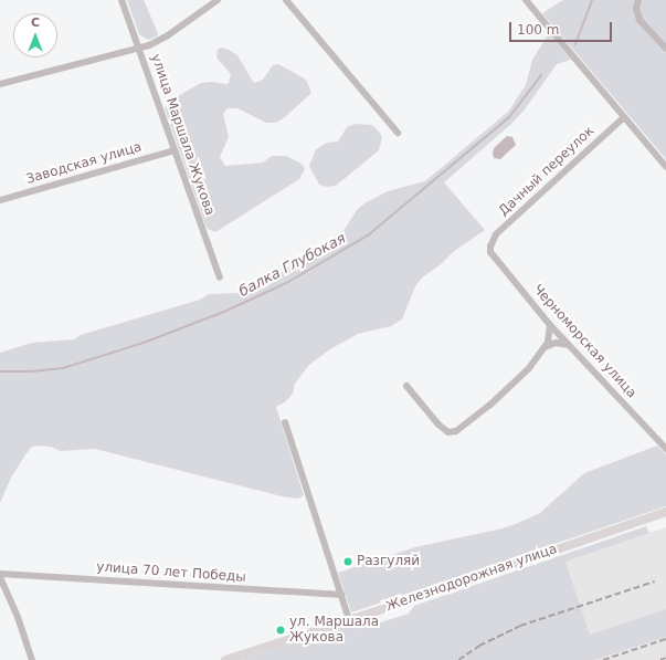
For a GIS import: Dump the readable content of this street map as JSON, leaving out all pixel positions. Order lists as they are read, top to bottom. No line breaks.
{"streets":{"main road":["Железнодорожная улица"],"street":["улица Маршала Жукова","Заводская улица","Дачный переулок","Черноморская улица","улица 70 лет Победы"]},"crossings":[["улица Маршала Жукова","Заводская улица"],["Дачный переулок","Черноморская улица"]],"water":["балка Глубокая"],"places":["Разгуляй","ул. Маршала Жукова"],"scale_bar":"100 m","north":"top"}
